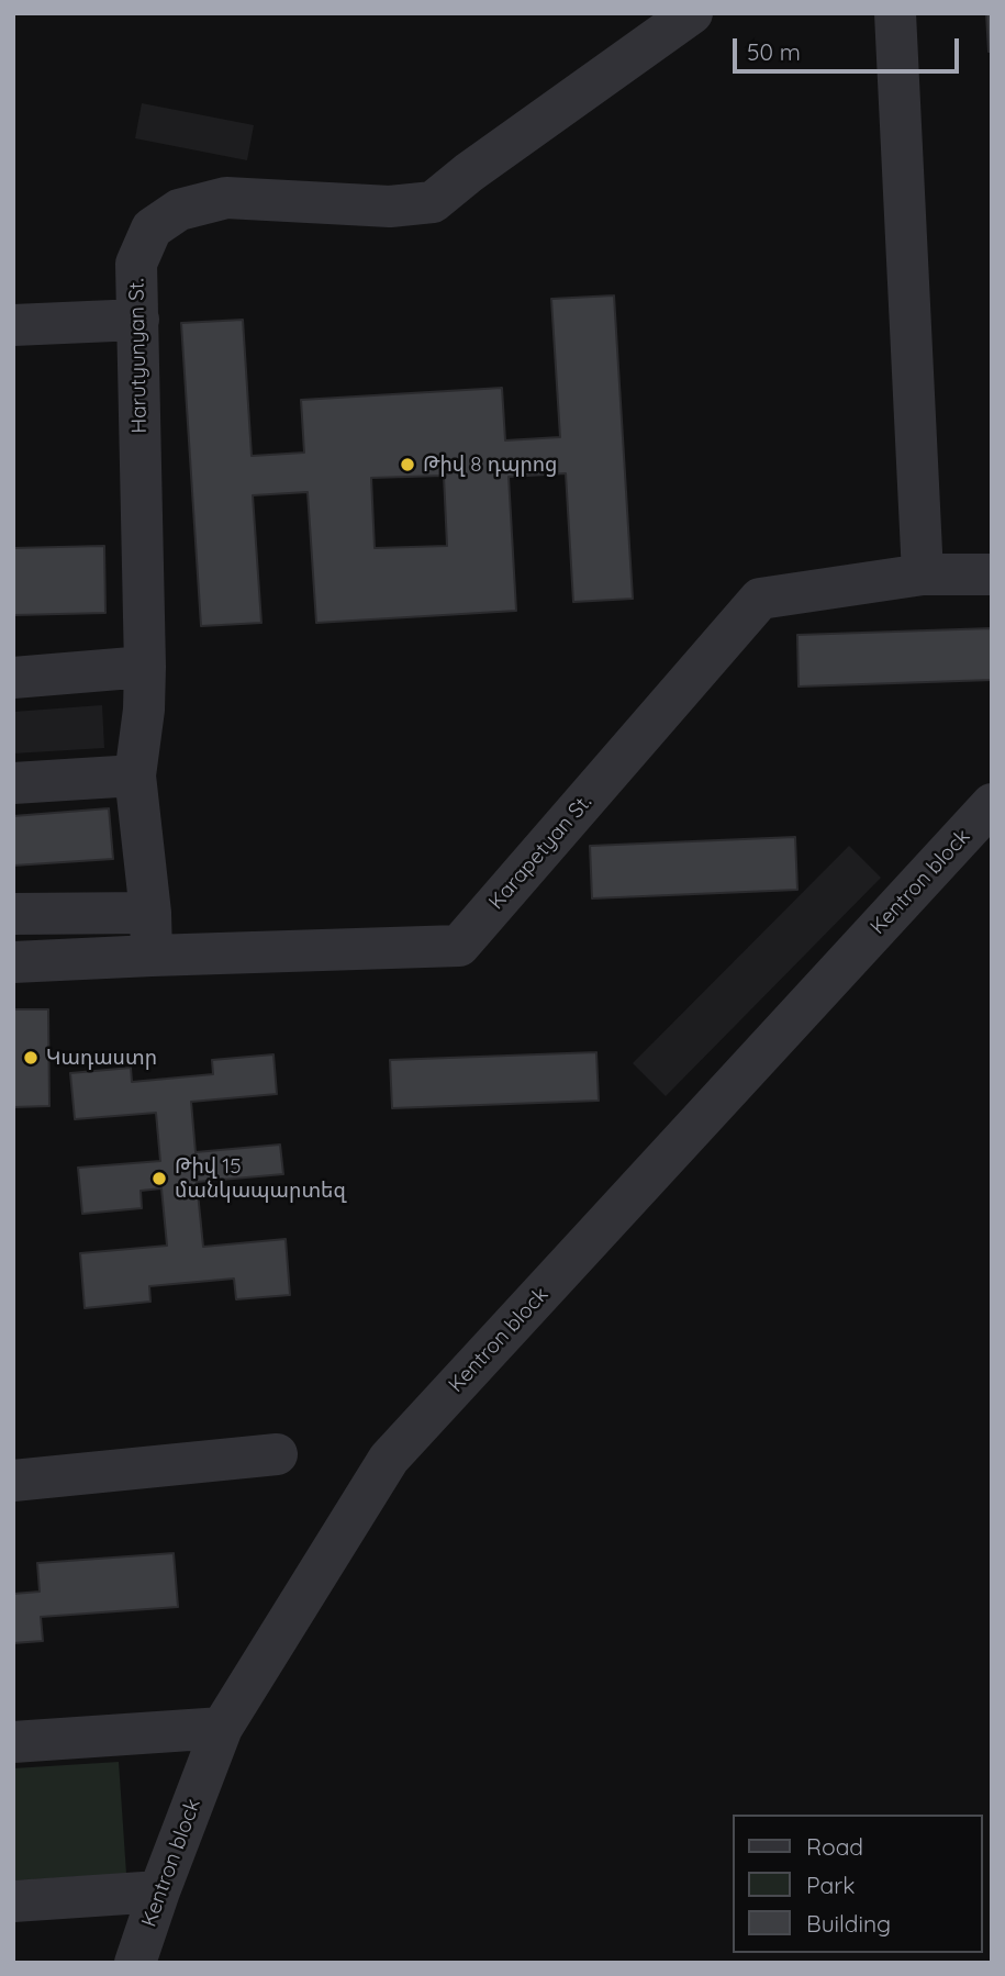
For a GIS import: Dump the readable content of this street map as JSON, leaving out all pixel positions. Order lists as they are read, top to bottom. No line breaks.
{"streets":{"street":["Harutyunyan St.","Karapetyan St.","Kentron block"]},"crossings":[["Harutyunyan St.","Karapetyan St."]],"places":["Թիվ 8 դպրոց","Կադաստր","Թիվ 15 մանկապարտեզ"],"legend":["Road","Park","Building"],"scale_bar":"50 m"}
